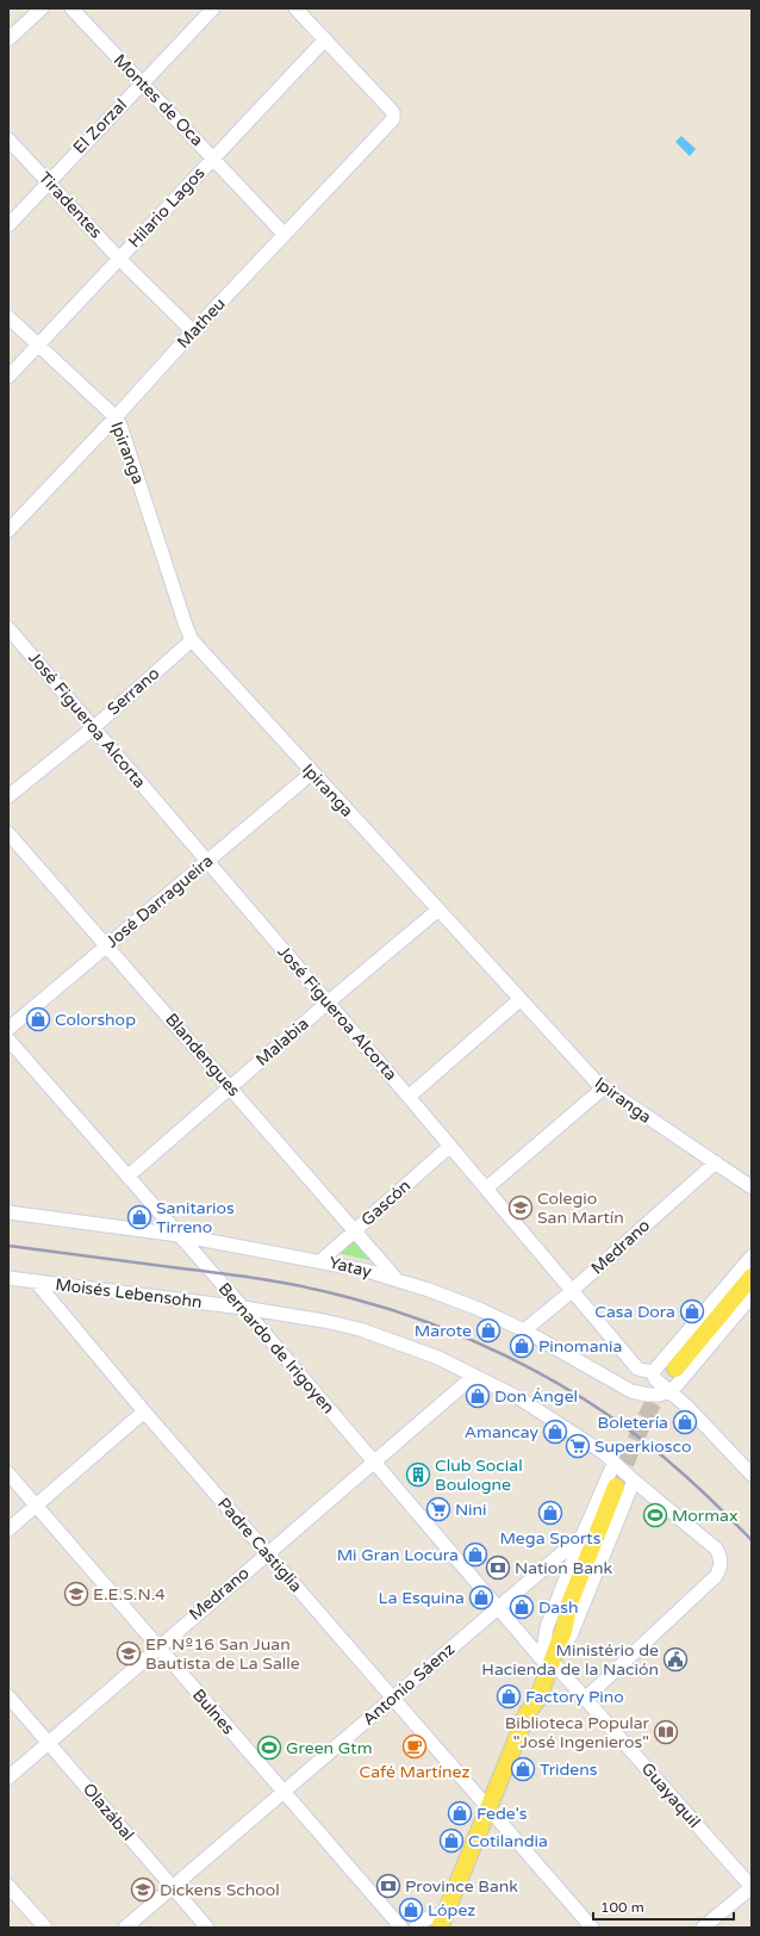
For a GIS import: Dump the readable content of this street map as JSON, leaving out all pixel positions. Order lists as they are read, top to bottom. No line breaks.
{"streets":{"street":["Montes de Oca","El Zorzal","Tiradentes","Hilario Lagos","Matheu","Ipiranga","Serrano","José Figueroa Alcorta","José Darragueira","Malabia","Blandengues","Gascón","Medrano","Yatay","Moisés Lebensohn","Bernardo de Irigoyen","Padre Castiglia","Antonio Sáenz","Bulnes","Guayaquil","Olazábal"]},"crossings":[["Montes de Oca","El Zorzal"],["Montes de Oca","Hilario Lagos"],["Montes de Oca","Matheu"],["El Zorzal","Tiradentes"],["Tiradentes","Hilario Lagos"],["Tiradentes","Matheu"],["Hilario Lagos","Matheu"],["Hilario Lagos","Ipiranga"],["Matheu","Ipiranga"],["Ipiranga","Serrano"],["Ipiranga","José Darragueira"],["Ipiranga","Malabia"],["Ipiranga","Medrano"],["Serrano","José Figueroa Alcorta"],["José Figueroa Alcorta","José Darragueira"],["José Figueroa Alcorta","Malabia"],["José Figueroa Alcorta","Gascón"],["José Figueroa Alcorta","Medrano"],["José Figueroa Alcorta","Yatay"],["José Darragueira","Blandengues"],["Malabia","Blandengues"],["Malabia","Bernardo de Irigoyen"],["Blandengues","Gascón"],["Blandengues","Yatay"],["Gascón","Yatay"],["Medrano","Yatay"],["Medrano","Moisés Lebensohn"],["Medrano","Bernardo de Irigoyen"],["Medrano","Padre Castiglia"],["Medrano","Bulnes"],["Medrano","Olazábal"],["Yatay","Bernardo de Irigoyen"],["Moisés Lebensohn","Bernardo de Irigoyen"],["Moisés Lebensohn","Padre Castiglia"],["Moisés Lebensohn","Guayaquil"],["Bernardo de Irigoyen","Antonio Sáenz"],["Bernardo de Irigoyen","Guayaquil"],["Padre Castiglia","Antonio Sáenz"],["Antonio Sáenz","Bulnes"],["Antonio Sáenz","Olazábal"]],"places":{"shop":["Colorshop","Sanitarios Tirreno","Casa Dora","Marote","Pinomania","Don Ángel","Boletería","Amancay","Mega Sports","Mi Gran Locura","La Esquina","Dash","Factory Pino","Tridens","Fede's","Cotilandia","López"],"school or university":["Colegio San Martín","E.E.S.N.4","EP Nº16 San Juan Bautista de La Salle","Dickens School"],"supermarket":["Superkiosco","Nini"],"building":["Club Social Boulogne"],"sports":["Mormax","Green Gtm"],"bank":["Nation Bank","Province Bank"],"public building":["Ministério de Hacienda de la Nación"],"library":["Biblioteca Popular \"José Ingenieros\""],"cafe":["Café Martínez"]},"scale_bar":"100 m"}
